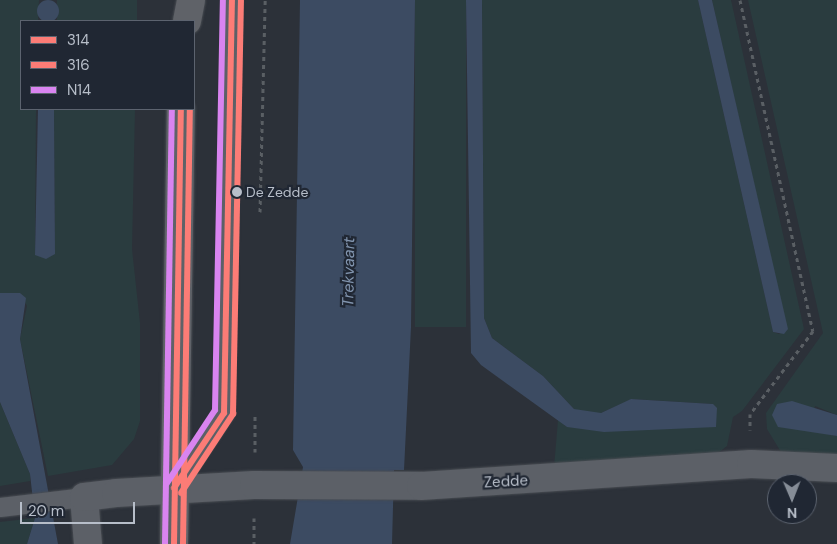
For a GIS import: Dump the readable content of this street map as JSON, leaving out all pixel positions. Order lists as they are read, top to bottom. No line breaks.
{"streets":{"street":["Zedde"]},"water":["Trekvaart"],"places":["De Zedde"],"lines":["transit line 314","transit line 316","transit line N14"],"legend":["314","316","N14"],"scale_bar":"20 m","north":"bottom"}
